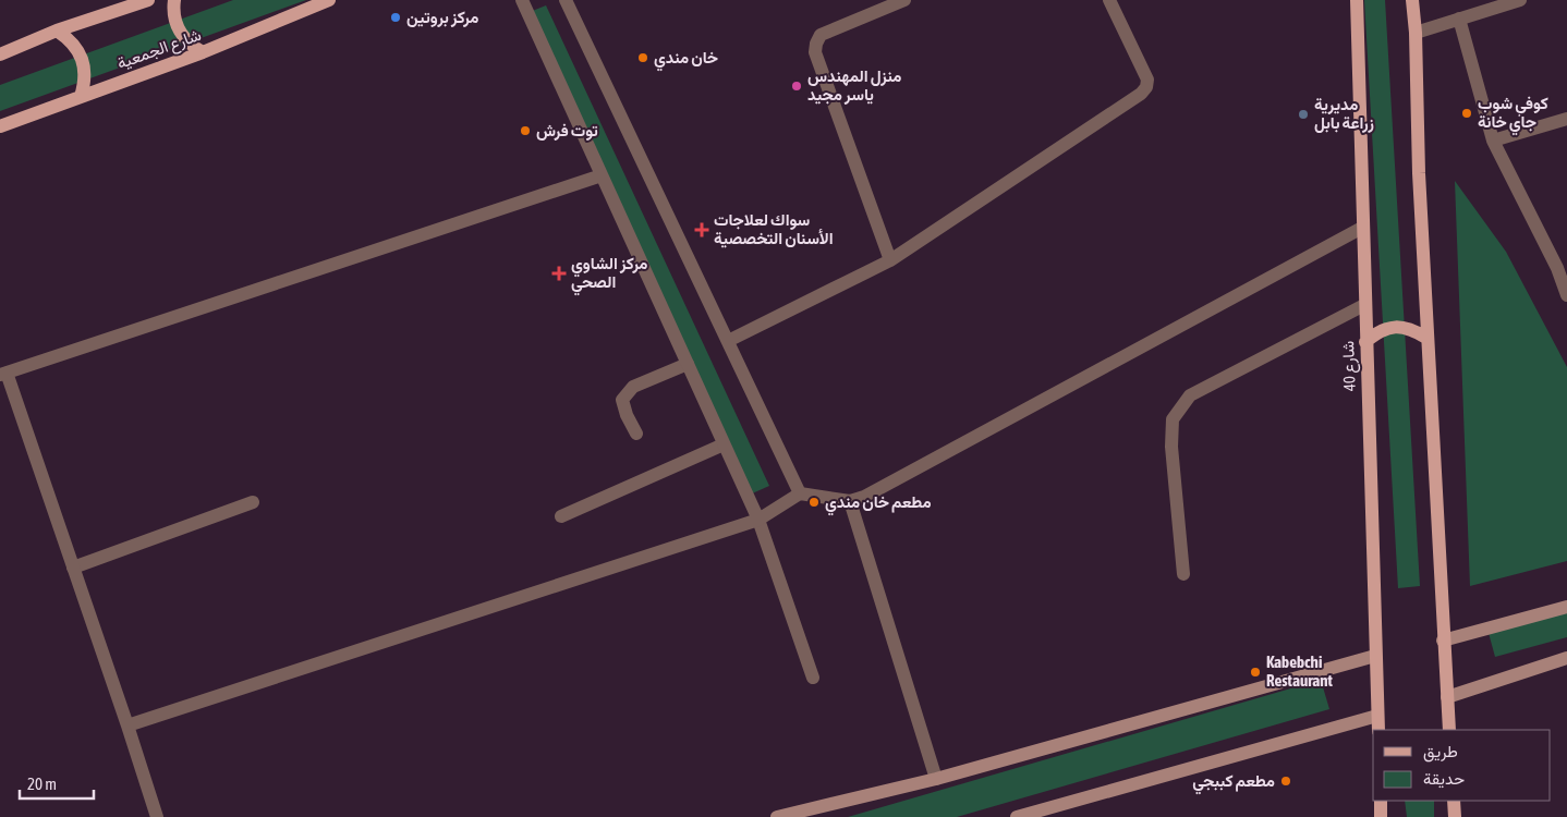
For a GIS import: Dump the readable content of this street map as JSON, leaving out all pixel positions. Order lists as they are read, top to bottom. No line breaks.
{"streets":{"main road":["شارع الجمعية","شارع 40"]},"places":{"other":["مركز بروتين","خان مندي","منزل المهندس ياسر مجيد","كوفي شوب جاي خانة","مديرية زراعة بابل","توت فرش","مطعم خان مندي","Kabebchi Restaurant","مطعم كببجي"],"health":["سواك لعلاجات الأسنان التخصصية","مركز الشاوي الصحي"]},"legend":["طريق","حديقة"],"scale_bar":"20 m"}
